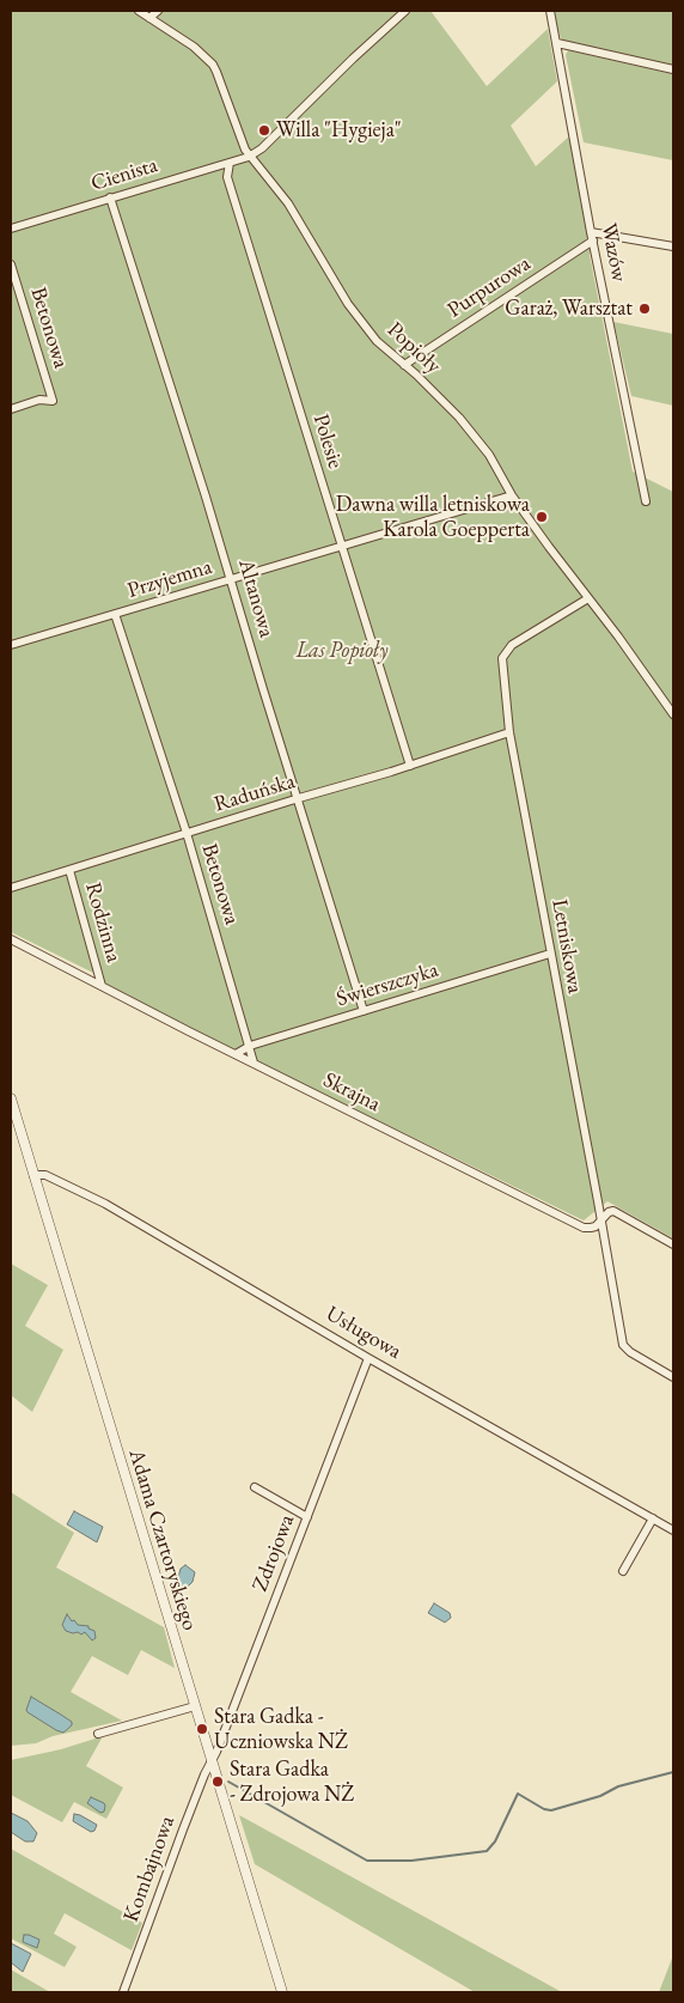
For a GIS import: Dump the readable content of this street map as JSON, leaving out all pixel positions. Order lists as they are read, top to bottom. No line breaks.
{"streets":{"street":["Cienista","Wazów","Purpurowa","Betonowa","Popioły","Polesie","Przyjemna","Altanowa","Raduńska","Rodzinna","Letniskowa","Świerszczyka","Skrajna","Usługowa","Adama Czartoryskiego","Zdrojowa","Kombajnowa"]},"crossings":[["Cienista","Popioły"],["Cienista","Polesie"],["Cienista","Altanowa"],["Wazów","Purpurowa"],["Purpurowa","Popioły"],["Betonowa","Przyjemna"],["Betonowa","Raduńska"],["Betonowa","Świerszczyka"],["Betonowa","Skrajna"],["Popioły","Przyjemna"],["Popioły","Letniskowa"],["Polesie","Przyjemna"],["Polesie","Raduńska"],["Przyjemna","Altanowa"],["Altanowa","Raduńska"],["Altanowa","Świerszczyka"],["Raduńska","Rodzinna"],["Raduńska","Letniskowa"],["Rodzinna","Skrajna"],["Letniskowa","Świerszczyka"],["Letniskowa","Skrajna"],["Świerszczyka","Skrajna"],["Usługowa","Adama Czartoryskiego"],["Usługowa","Zdrojowa"],["Adama Czartoryskiego","Zdrojowa"],["Adama Czartoryskiego","Kombajnowa"],["Zdrojowa","Kombajnowa"]],"parks":["Las Popioły"],"places":["Willa \"Hygieja\"","Garaż, Warsztat","Dawna willa letniskowa Karola Goepperta","Stara Gadka - Uczniowska NŻ","Stara Gadka - Zdrojowa NŻ"]}
